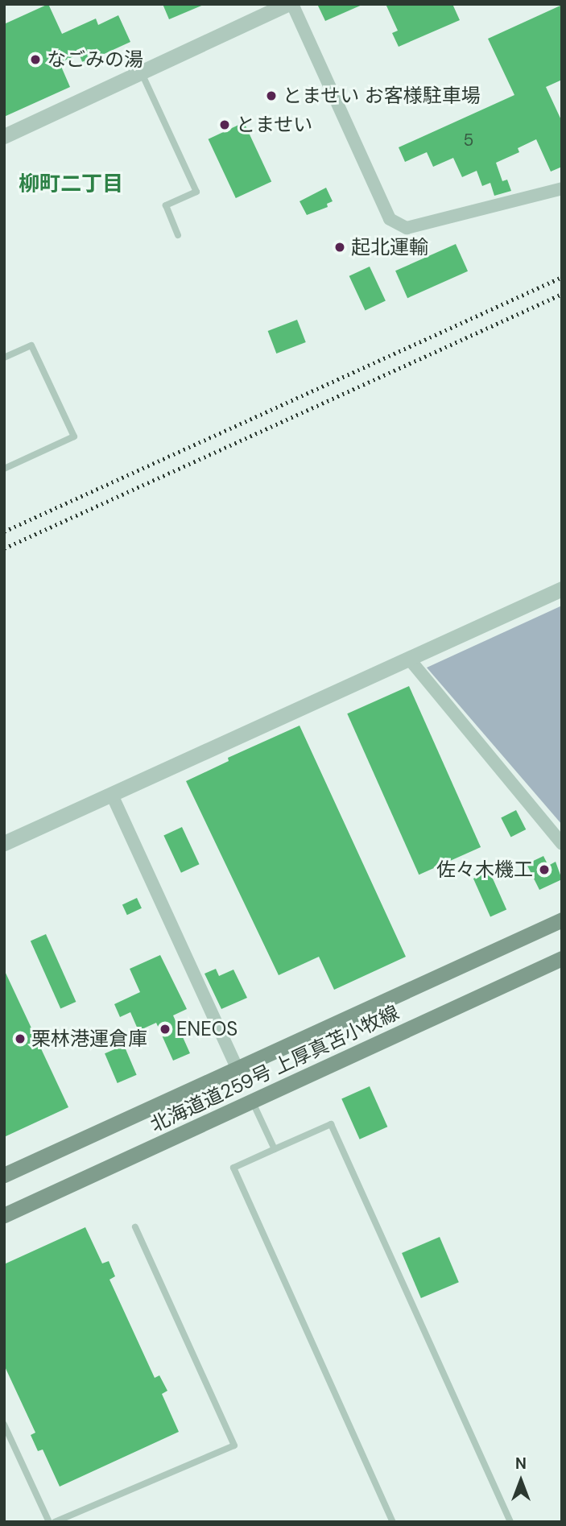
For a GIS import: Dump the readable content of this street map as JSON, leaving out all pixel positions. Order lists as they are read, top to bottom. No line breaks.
{"streets":{"main road":["北海道道259号 上厚真苫小牧線"]},"districts":["柳町二丁目"],"places":["なごみの湯","とませい お客様駐車場","とませい","起北運輸","佐々木機工","ENEOS","栗林港運倉庫"],"house_numbers":["5"],"north":"top"}
